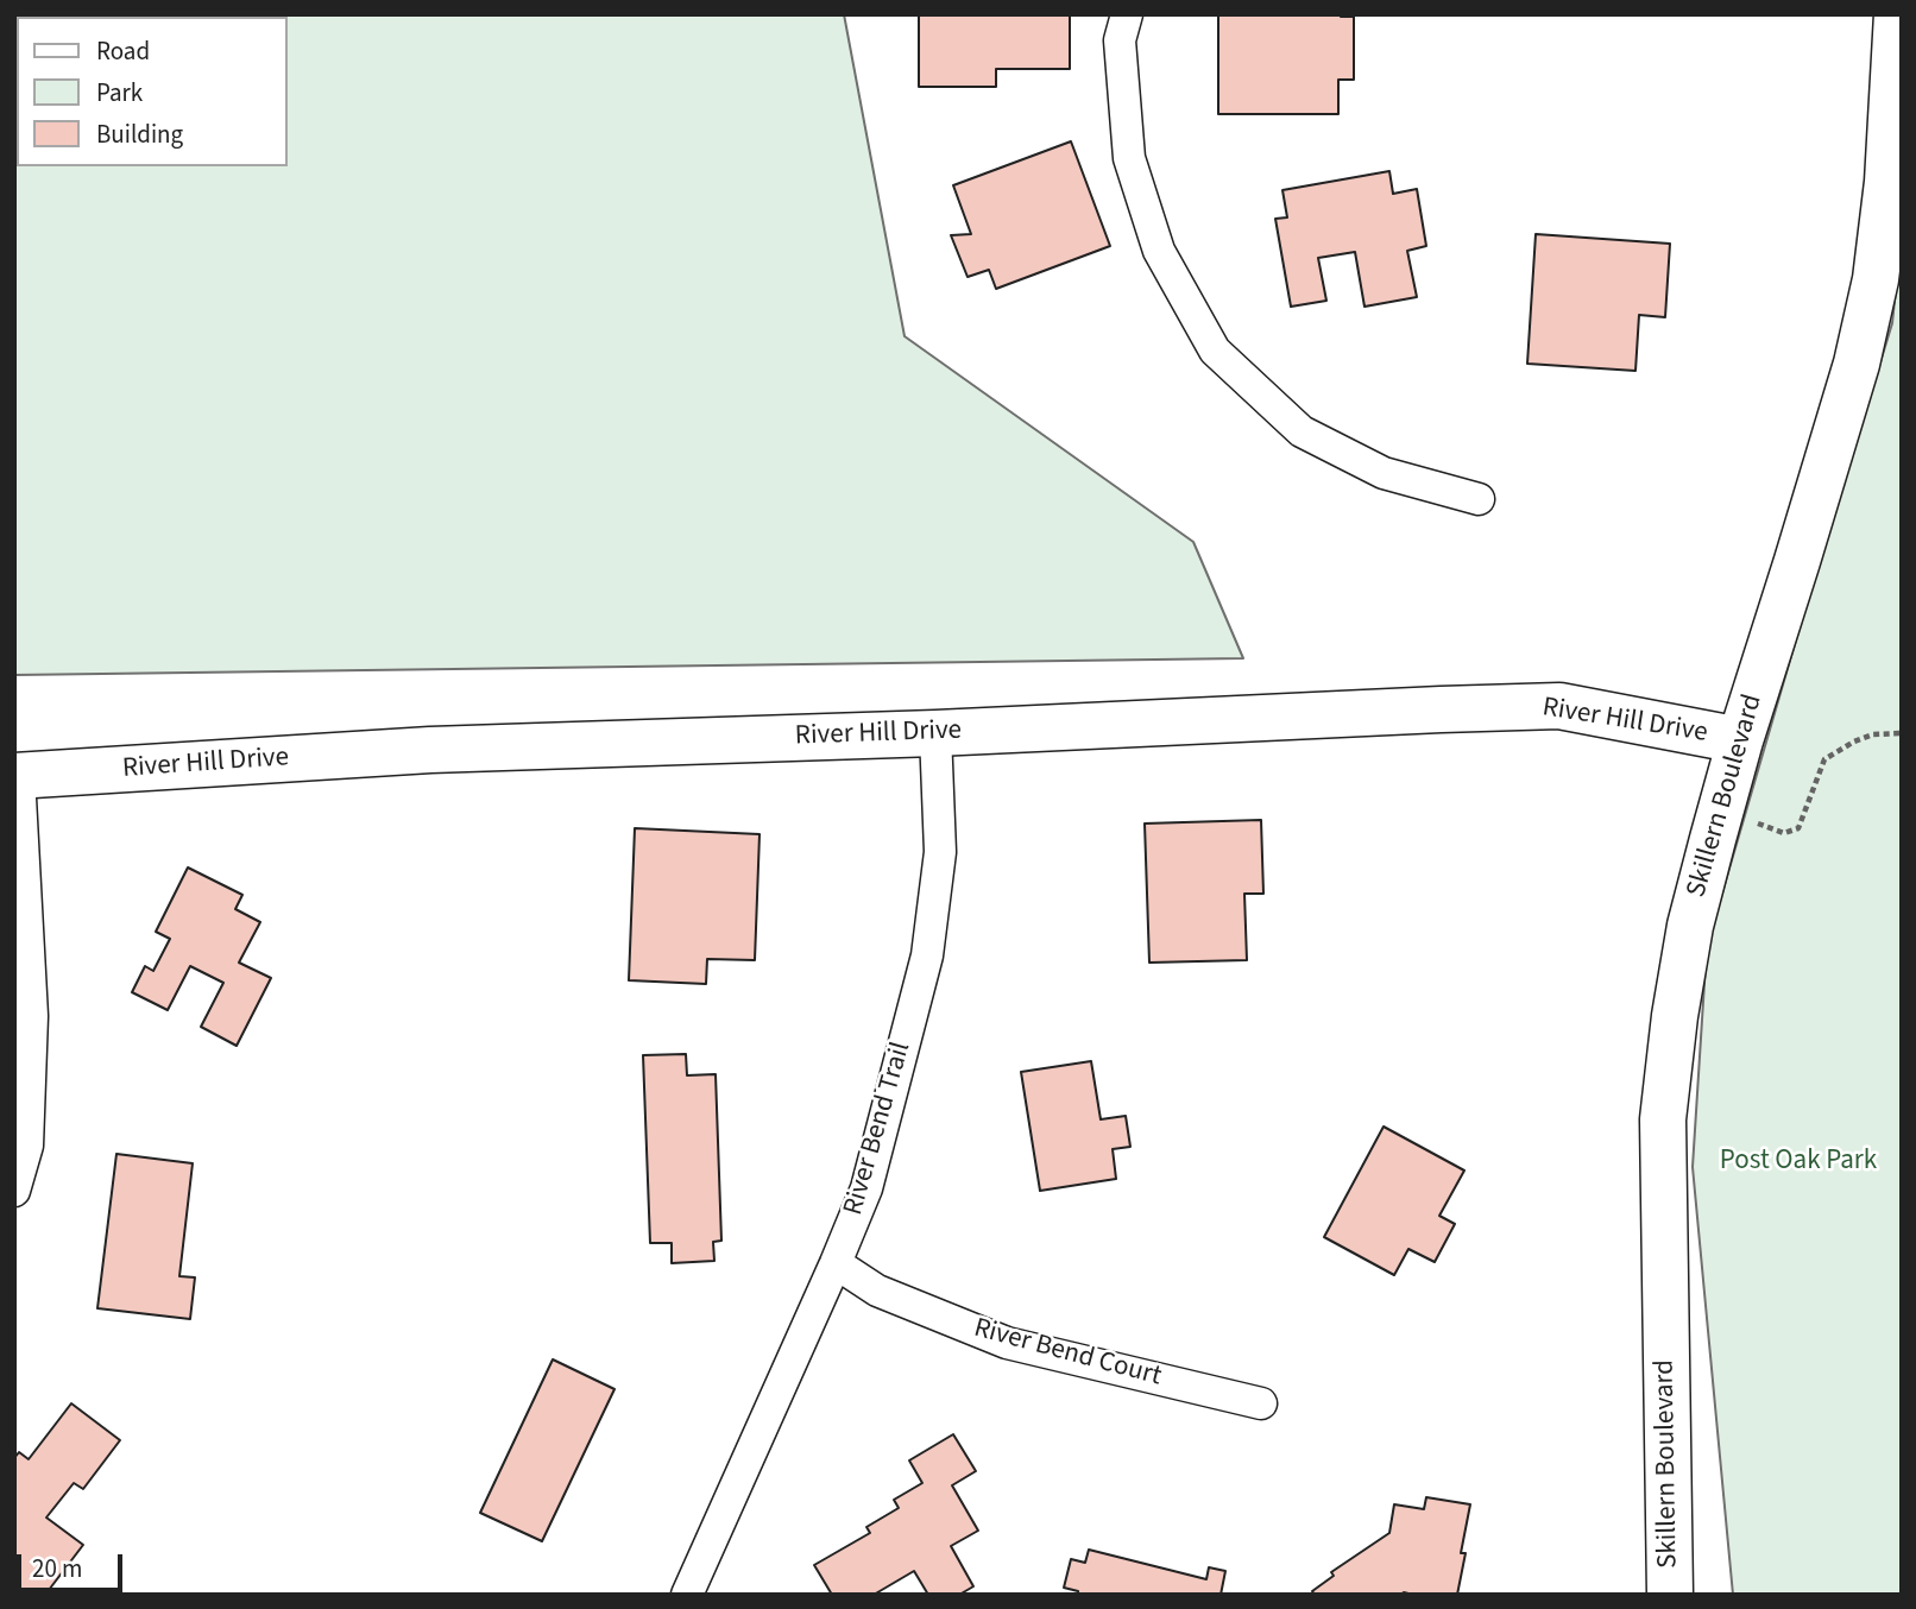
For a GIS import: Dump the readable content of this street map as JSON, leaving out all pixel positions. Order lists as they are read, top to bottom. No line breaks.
{"streets":{"street":["River Hill Drive","Skillern Boulevard","River Bend Trail","River Bend Court"]},"crossings":[["River Hill Drive","Skillern Boulevard"],["River Hill Drive","River Bend Trail"],["River Bend Trail","River Bend Court"]],"parks":["Post Oak Park"],"legend":["Road","Park","Building"],"scale_bar":"20 m"}
